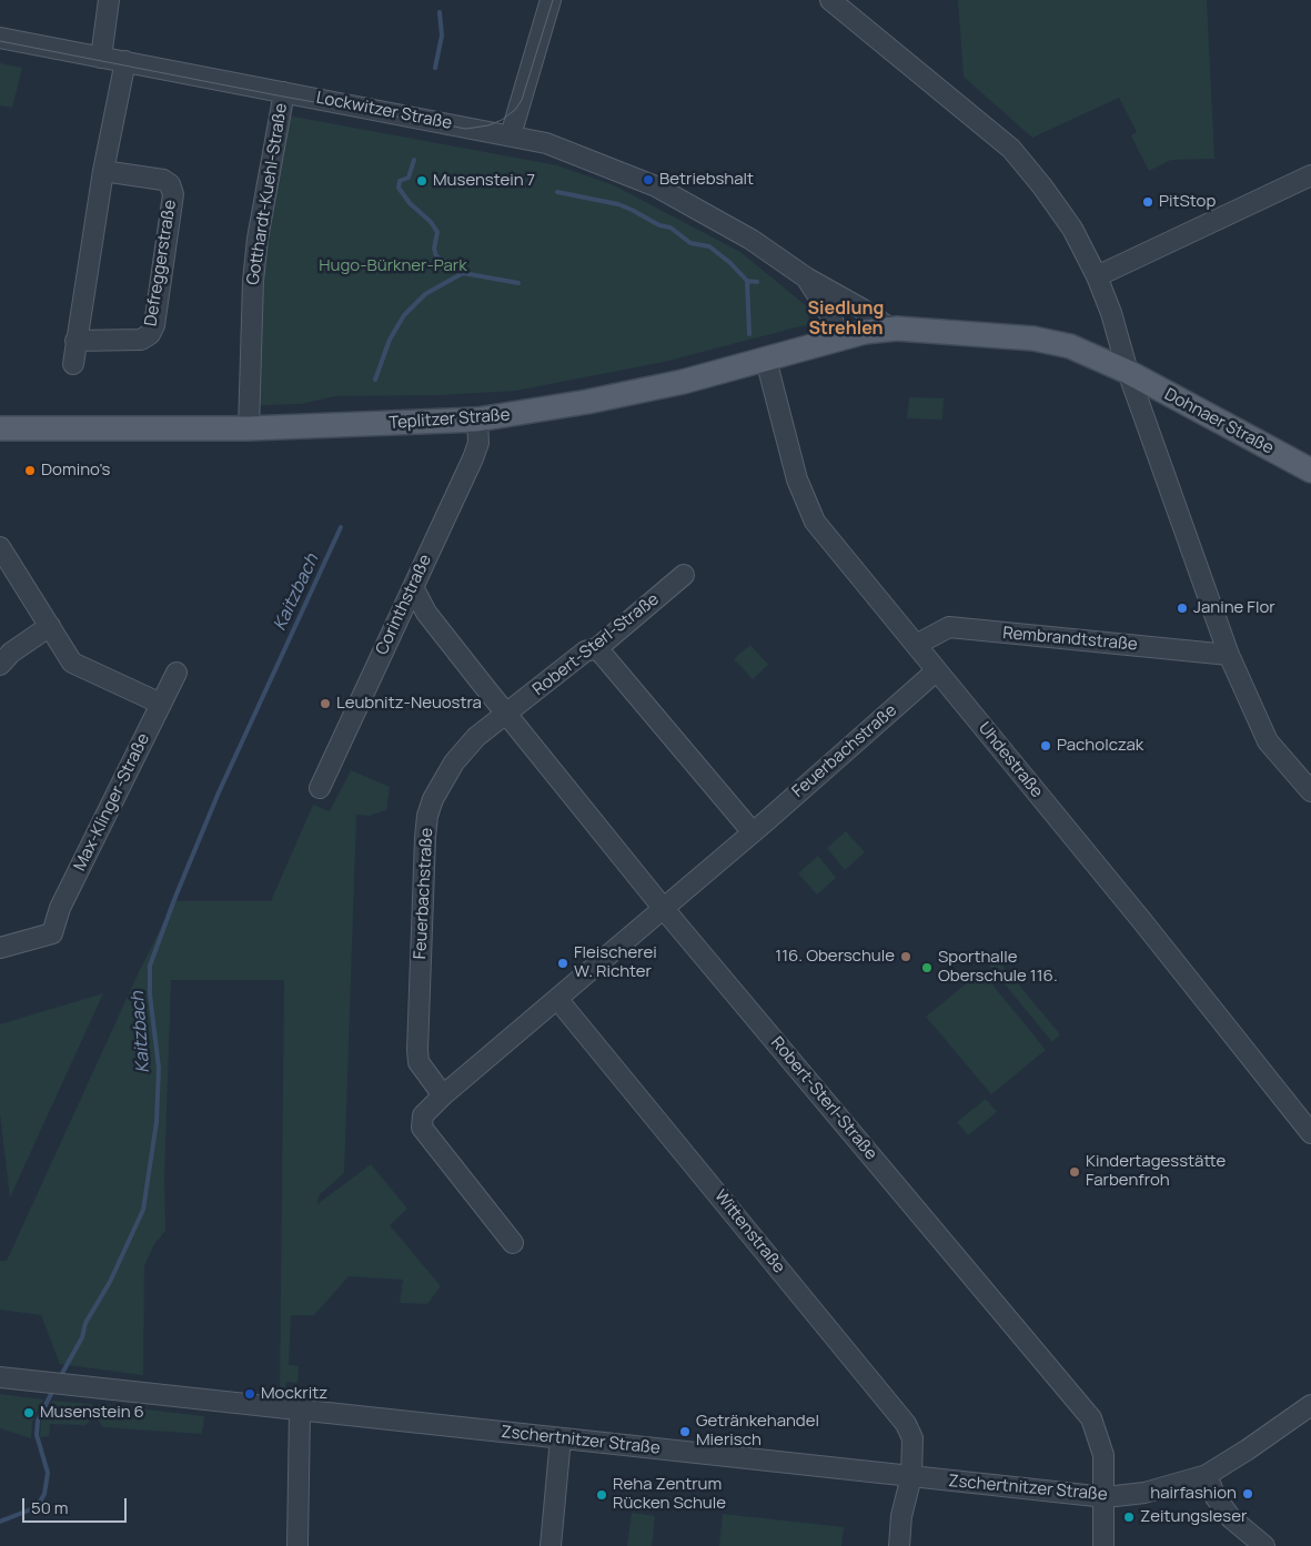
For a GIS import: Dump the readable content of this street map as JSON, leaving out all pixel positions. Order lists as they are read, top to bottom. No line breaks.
{"streets":{"main road":["Teplitzer Straße","Dohnaer Straße"],"street":["Lockwitzer Straße","Gotthardt-Kuehl-Straße","Defreggerstraße","Corinthstraße","Rembrandtstraße","Robert-Sterl-Straße","Feuerbachstraße","Uhdestraße","Max-Klinger-Straße","Wittenstraße","Zschertnitzer Straße"]},"crossings":[["Lockwitzer Straße","Gotthardt-Kuehl-Straße"],["Lockwitzer Straße","Teplitzer Straße"],["Lockwitzer Straße","Dohnaer Straße"],["Gotthardt-Kuehl-Straße","Teplitzer Straße"],["Teplitzer Straße","Dohnaer Straße"],["Teplitzer Straße","Corinthstraße"],["Teplitzer Straße","Uhdestraße"],["Corinthstraße","Robert-Sterl-Straße"],["Rembrandtstraße","Uhdestraße"],["Robert-Sterl-Straße","Feuerbachstraße"],["Robert-Sterl-Straße","Zschertnitzer Straße"],["Feuerbachstraße","Uhdestraße"],["Feuerbachstraße","Wittenstraße"],["Wittenstraße","Zschertnitzer Straße"]],"districts":["Siedlung Strehlen"],"water":["Kaitzbach"],"parks":["Hugo-Bürkner-Park"],"places":["Betriebshalt","Musenstein 7","PitStop","Domino's","Janine Flor","Leubnitz-Neuostra","Pacholczak","116. Oberschule","Fleischerei W. Richter","Sporthalle Oberschule 116.","Kindertagesstätte Farbenfroh","Mockritz","Musenstein 6","Getränkehandel Mierisch","hairfashion","Reha Zentrum Rücken Schule","Zeitungsleser"],"scale_bar":"50 m"}
